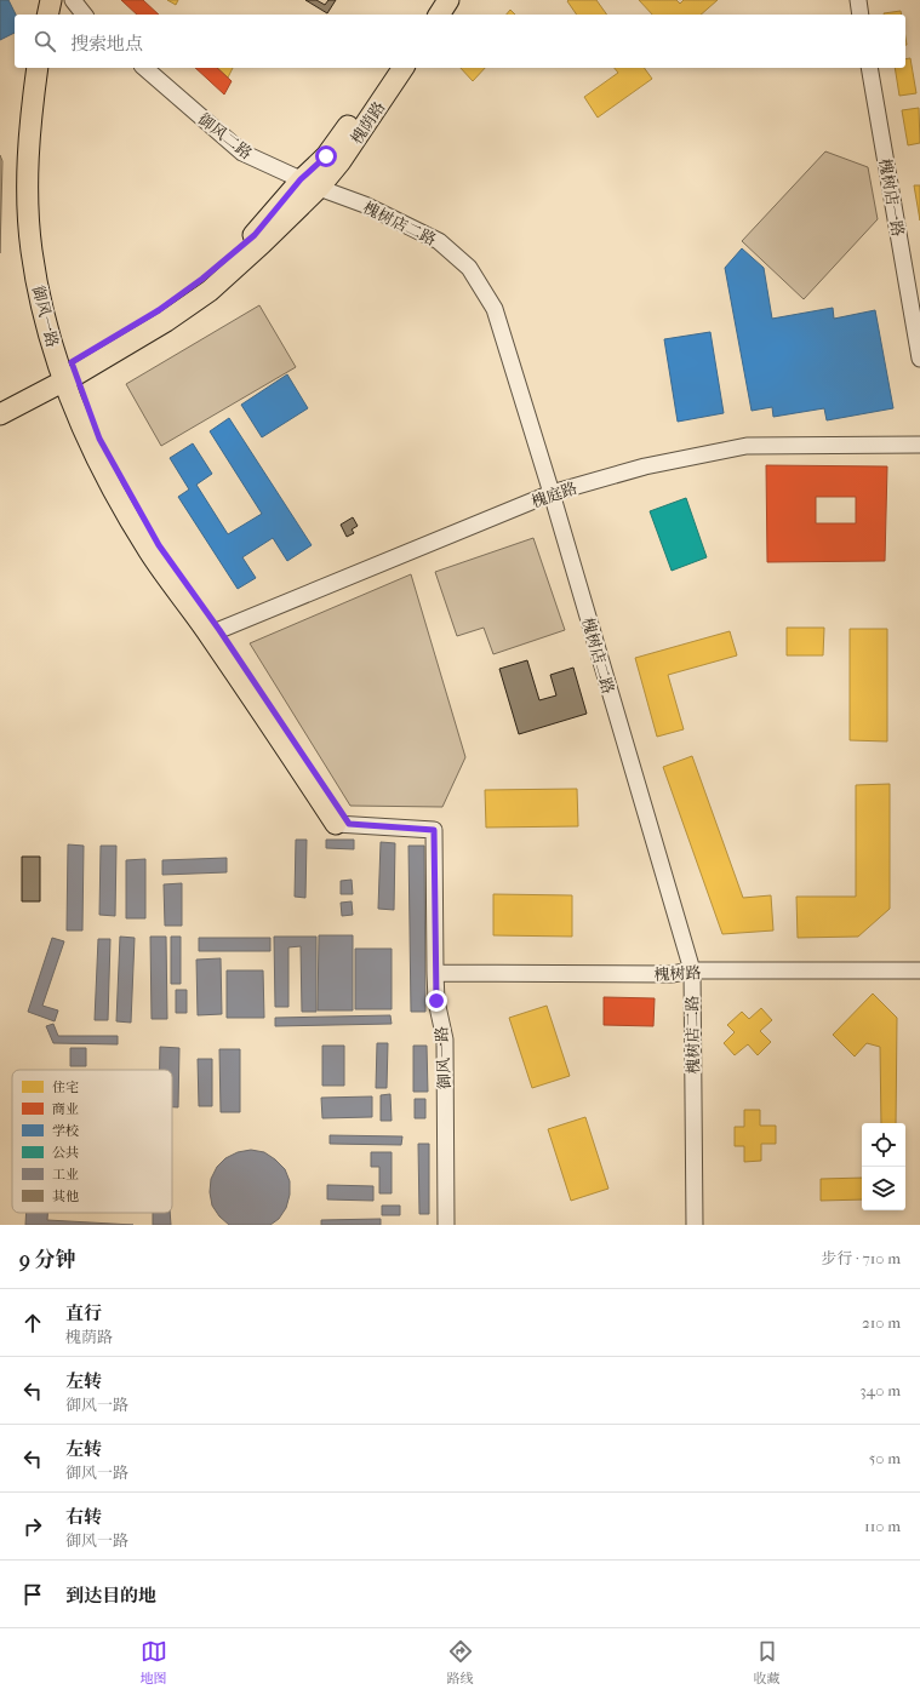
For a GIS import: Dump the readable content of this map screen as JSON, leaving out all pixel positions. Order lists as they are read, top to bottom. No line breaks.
{"streets":{"main road":["槐荫路","御风一路"],"street":["御风二路","槐树店一路","槐树店二路","槐庭路","槐树路"]},"crossings":[["槐荫路","御风二路"],["槐荫路","槐树店二路"],["槐荫路","御风一路"],["御风二路","槐树店二路"],["槐树店二路","槐庭路"],["槐树店二路","槐树路"],["御风一路","槐庭路"],["御风一路","槐树路"]],"legend":["住宅","商业","学校","公共","工业","其他"],"page":{"search":"搜索地点","heading":["9 分钟","步行 · 710 m"],"list":[["直行","槐荫路","210 m"],["左转","御风一路","340 m"],["左转","御风一路","50 m"],["右转","御风一路","110 m"],"到达目的地"],"nav":["地图","路线","收藏"]}}
